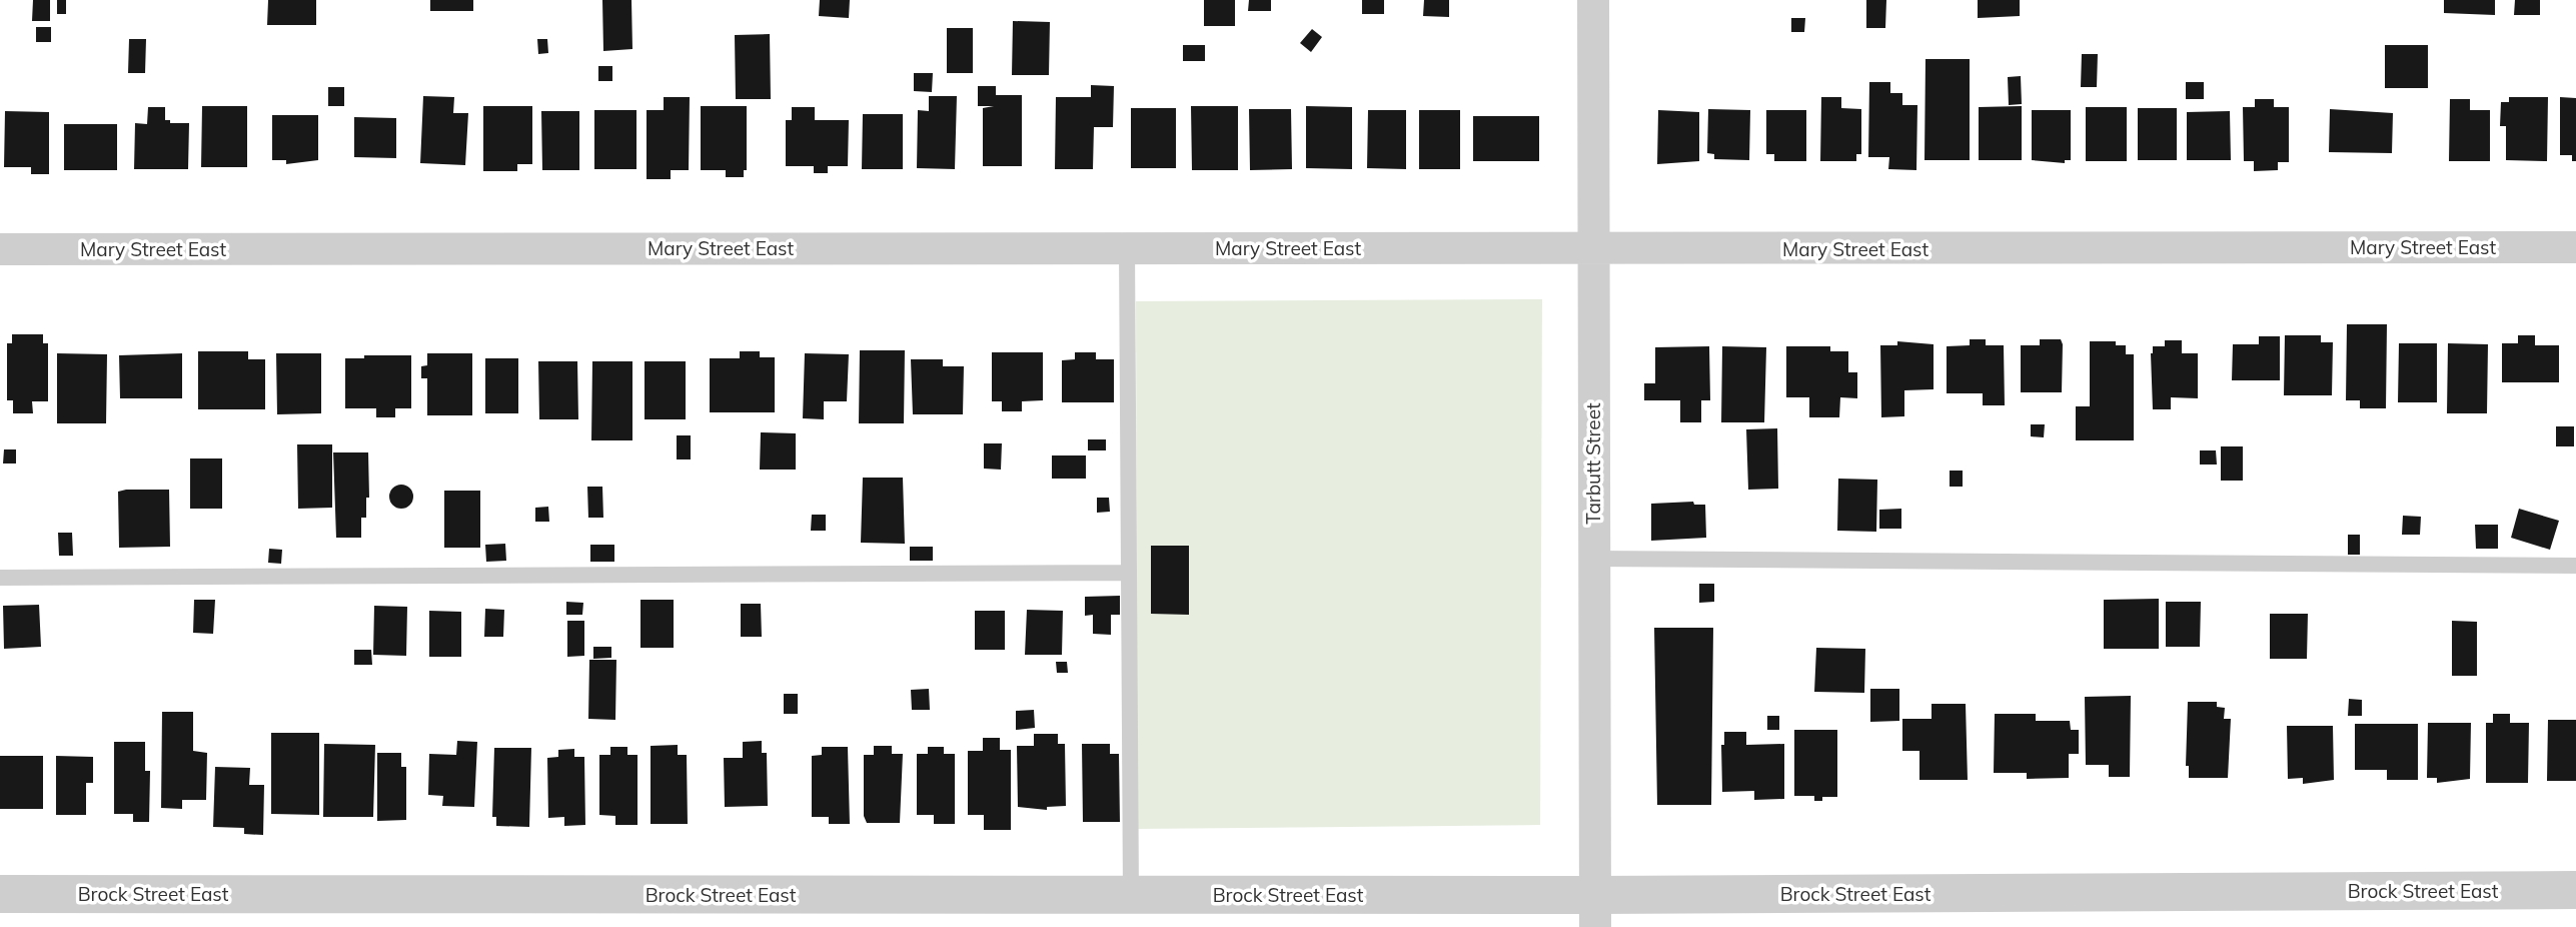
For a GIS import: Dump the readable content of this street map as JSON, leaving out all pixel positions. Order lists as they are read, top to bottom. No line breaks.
{"streets":{"street":["Mary Street East","Tarbutt Street","Brock Street East"]},"crossings":[["Mary Street East","Tarbutt Street"],["Tarbutt Street","Brock Street East"]]}
